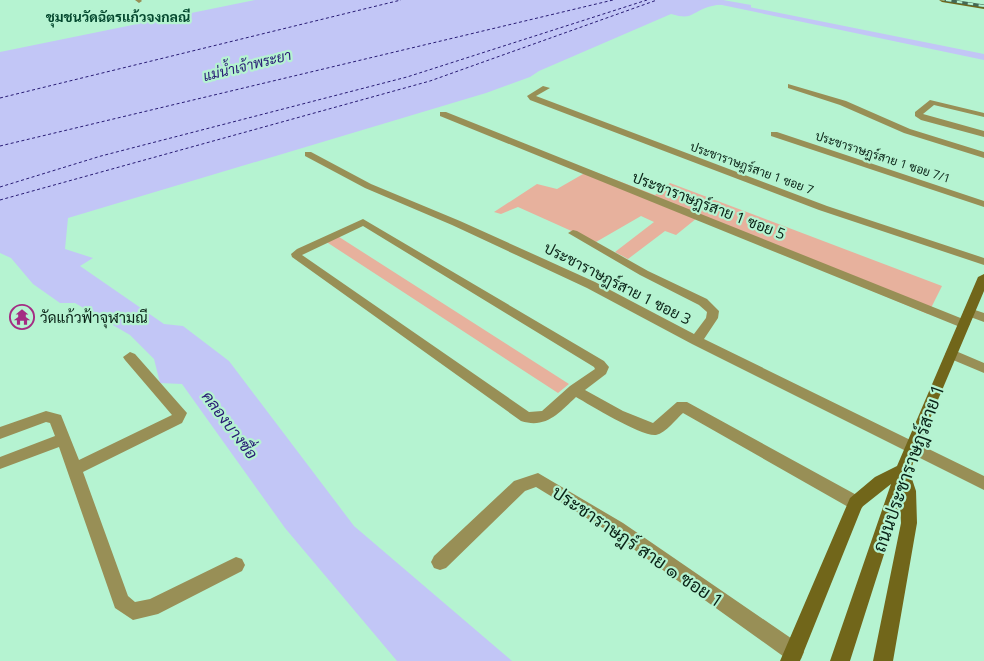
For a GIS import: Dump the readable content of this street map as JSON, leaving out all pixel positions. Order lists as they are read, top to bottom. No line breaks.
{"streets":{"main road":["ถนนประชาราษฎร์สาย 1"],"street":["ประชาราษฎร์สาย 1 ซอย 7/1","ประชาราษฎร์สาย 1 ซอย 7","ประชาราษฎร์สาย 1 ซอย 5","ประชาราษฎร์สาย 1 ซอย 3","ประชาราษฎร์ สาย ๑ ซอย 1"]},"crossings":[["ประชาราษฎร์สาย 1 ซอย 5","ถนนประชาราษฎร์สาย 1"],["ประชาราษฎร์สาย 1 ซอย 3","ถนนประชาราษฎร์สาย 1"]],"districts":["ชุมชนวัดฉัตรแก้วจงกลณี"],"water":["แม่น้ำเจ้าพระยา","คลองบางซื่อ"],"places":{"temple":["วัดแก้วฟ้าจุฬามณี"]}}
